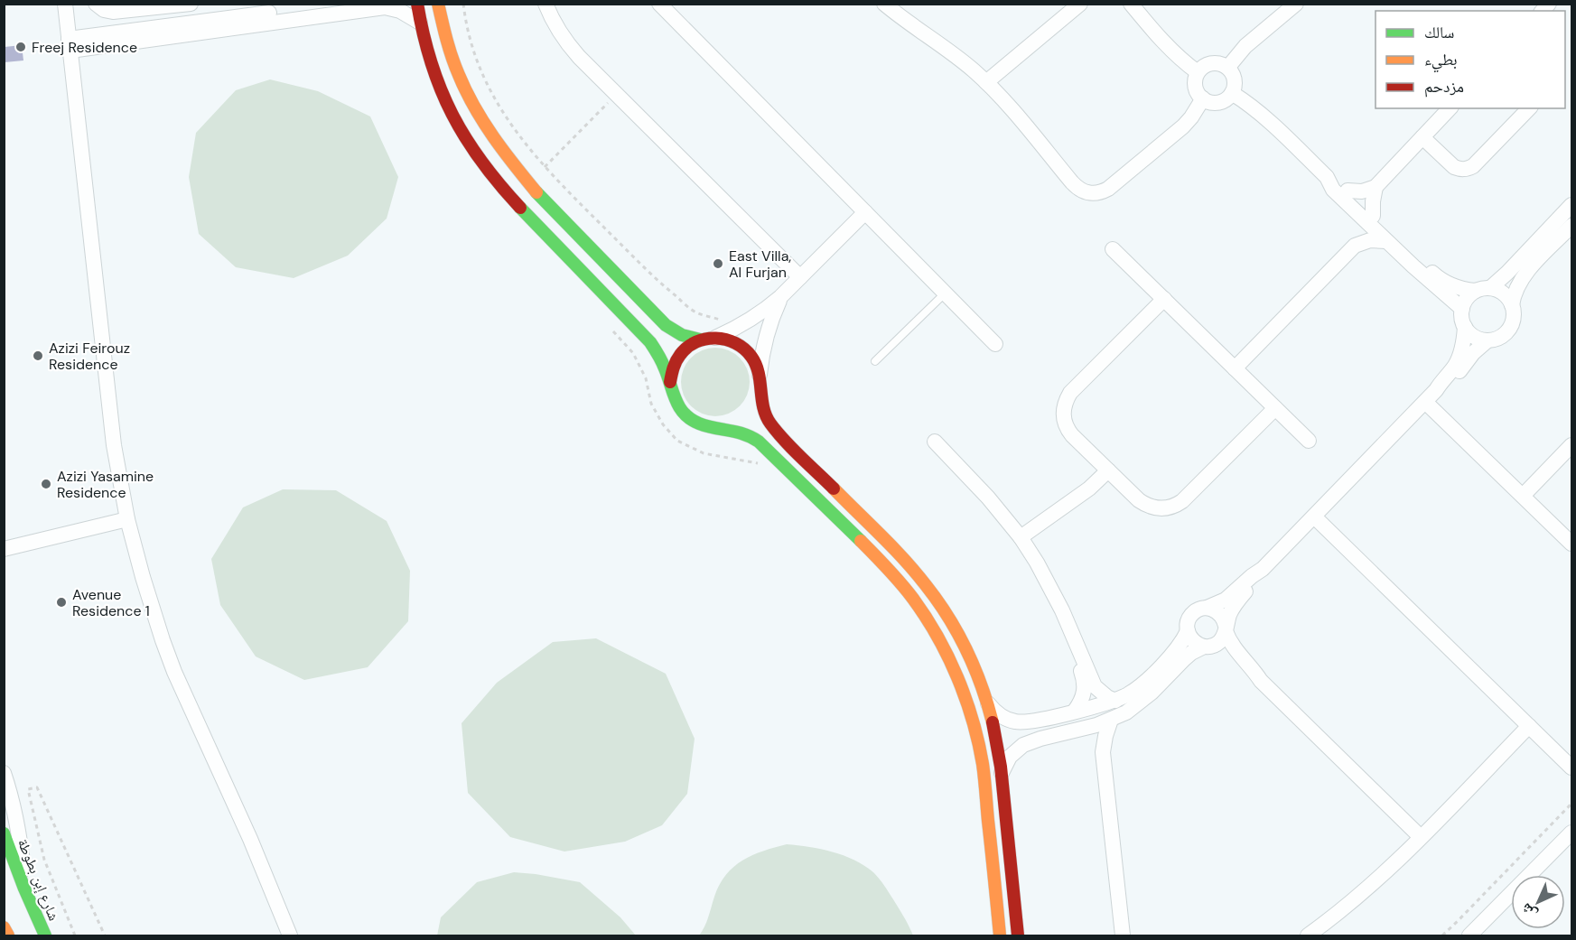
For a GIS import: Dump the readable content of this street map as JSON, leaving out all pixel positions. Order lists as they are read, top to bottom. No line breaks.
{"streets":{"street":["شارع إبن بطوطة"]},"places":["Freej Residence","East Villa, Al Furjan","Azizi Feirouz Residence","Azizi Yasamine Residence","Avenue Residence 1"],"legend":["سالك","بطيء","مزدحم"],"north":"bottom left"}
